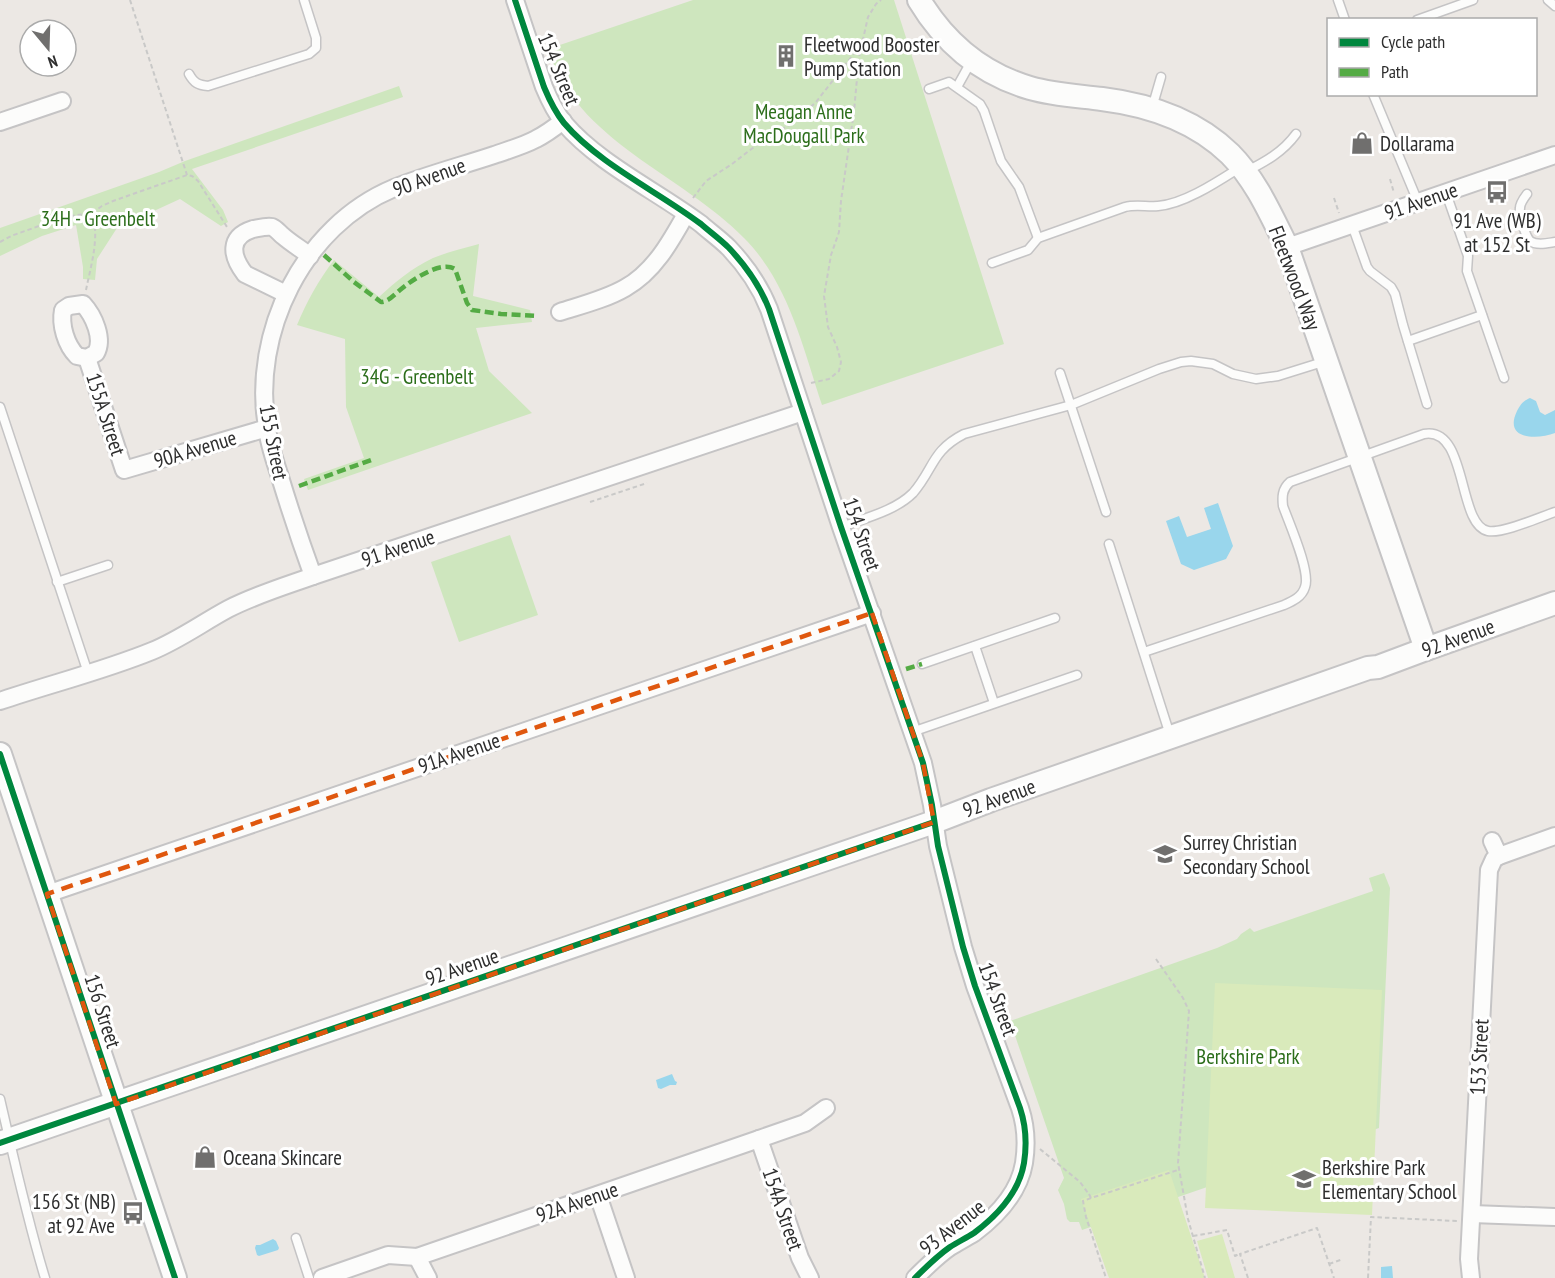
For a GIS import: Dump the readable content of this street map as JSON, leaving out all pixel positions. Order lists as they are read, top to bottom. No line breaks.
{"streets":{"street":["154 Street","90 Avenue","91 Avenue","Fleetwood Way","155A Street","155 Street","90A Avenue","92 Avenue","91A Avenue","156 Street","153 Street","92A Avenue","154A Street","93 Avenue"]},"crossings":[["154 Street","90 Avenue"],["154 Street","91 Avenue"],["154 Street","92 Avenue"],["154 Street","91A Avenue"],["154 Street","93 Avenue"],["90 Avenue","155 Street"],["91 Avenue","Fleetwood Way"],["91 Avenue","155 Street"],["Fleetwood Way","92 Avenue"],["155A Street","90A Avenue"],["155 Street","90A Avenue"],["92 Avenue","156 Street"],["91A Avenue","156 Street"],["92A Avenue","154A Street"]],"parks":["Meagan Anne MacDougall Park","34H - Greenbelt","34G - Greenbelt","Berkshire Park"],"places":{"building":["Fleetwood Booster Pump Station"],"shop":["Dollarama","Oceana Skincare"],"bus stop":["91 Ave (WB) at 152 St","156 St (NB) at 92 Ave"],"school or university":["Surrey Christian Secondary School","Berkshire Park Elementary School"]},"legend":["Cycle path","Path"],"north":"bottom"}
